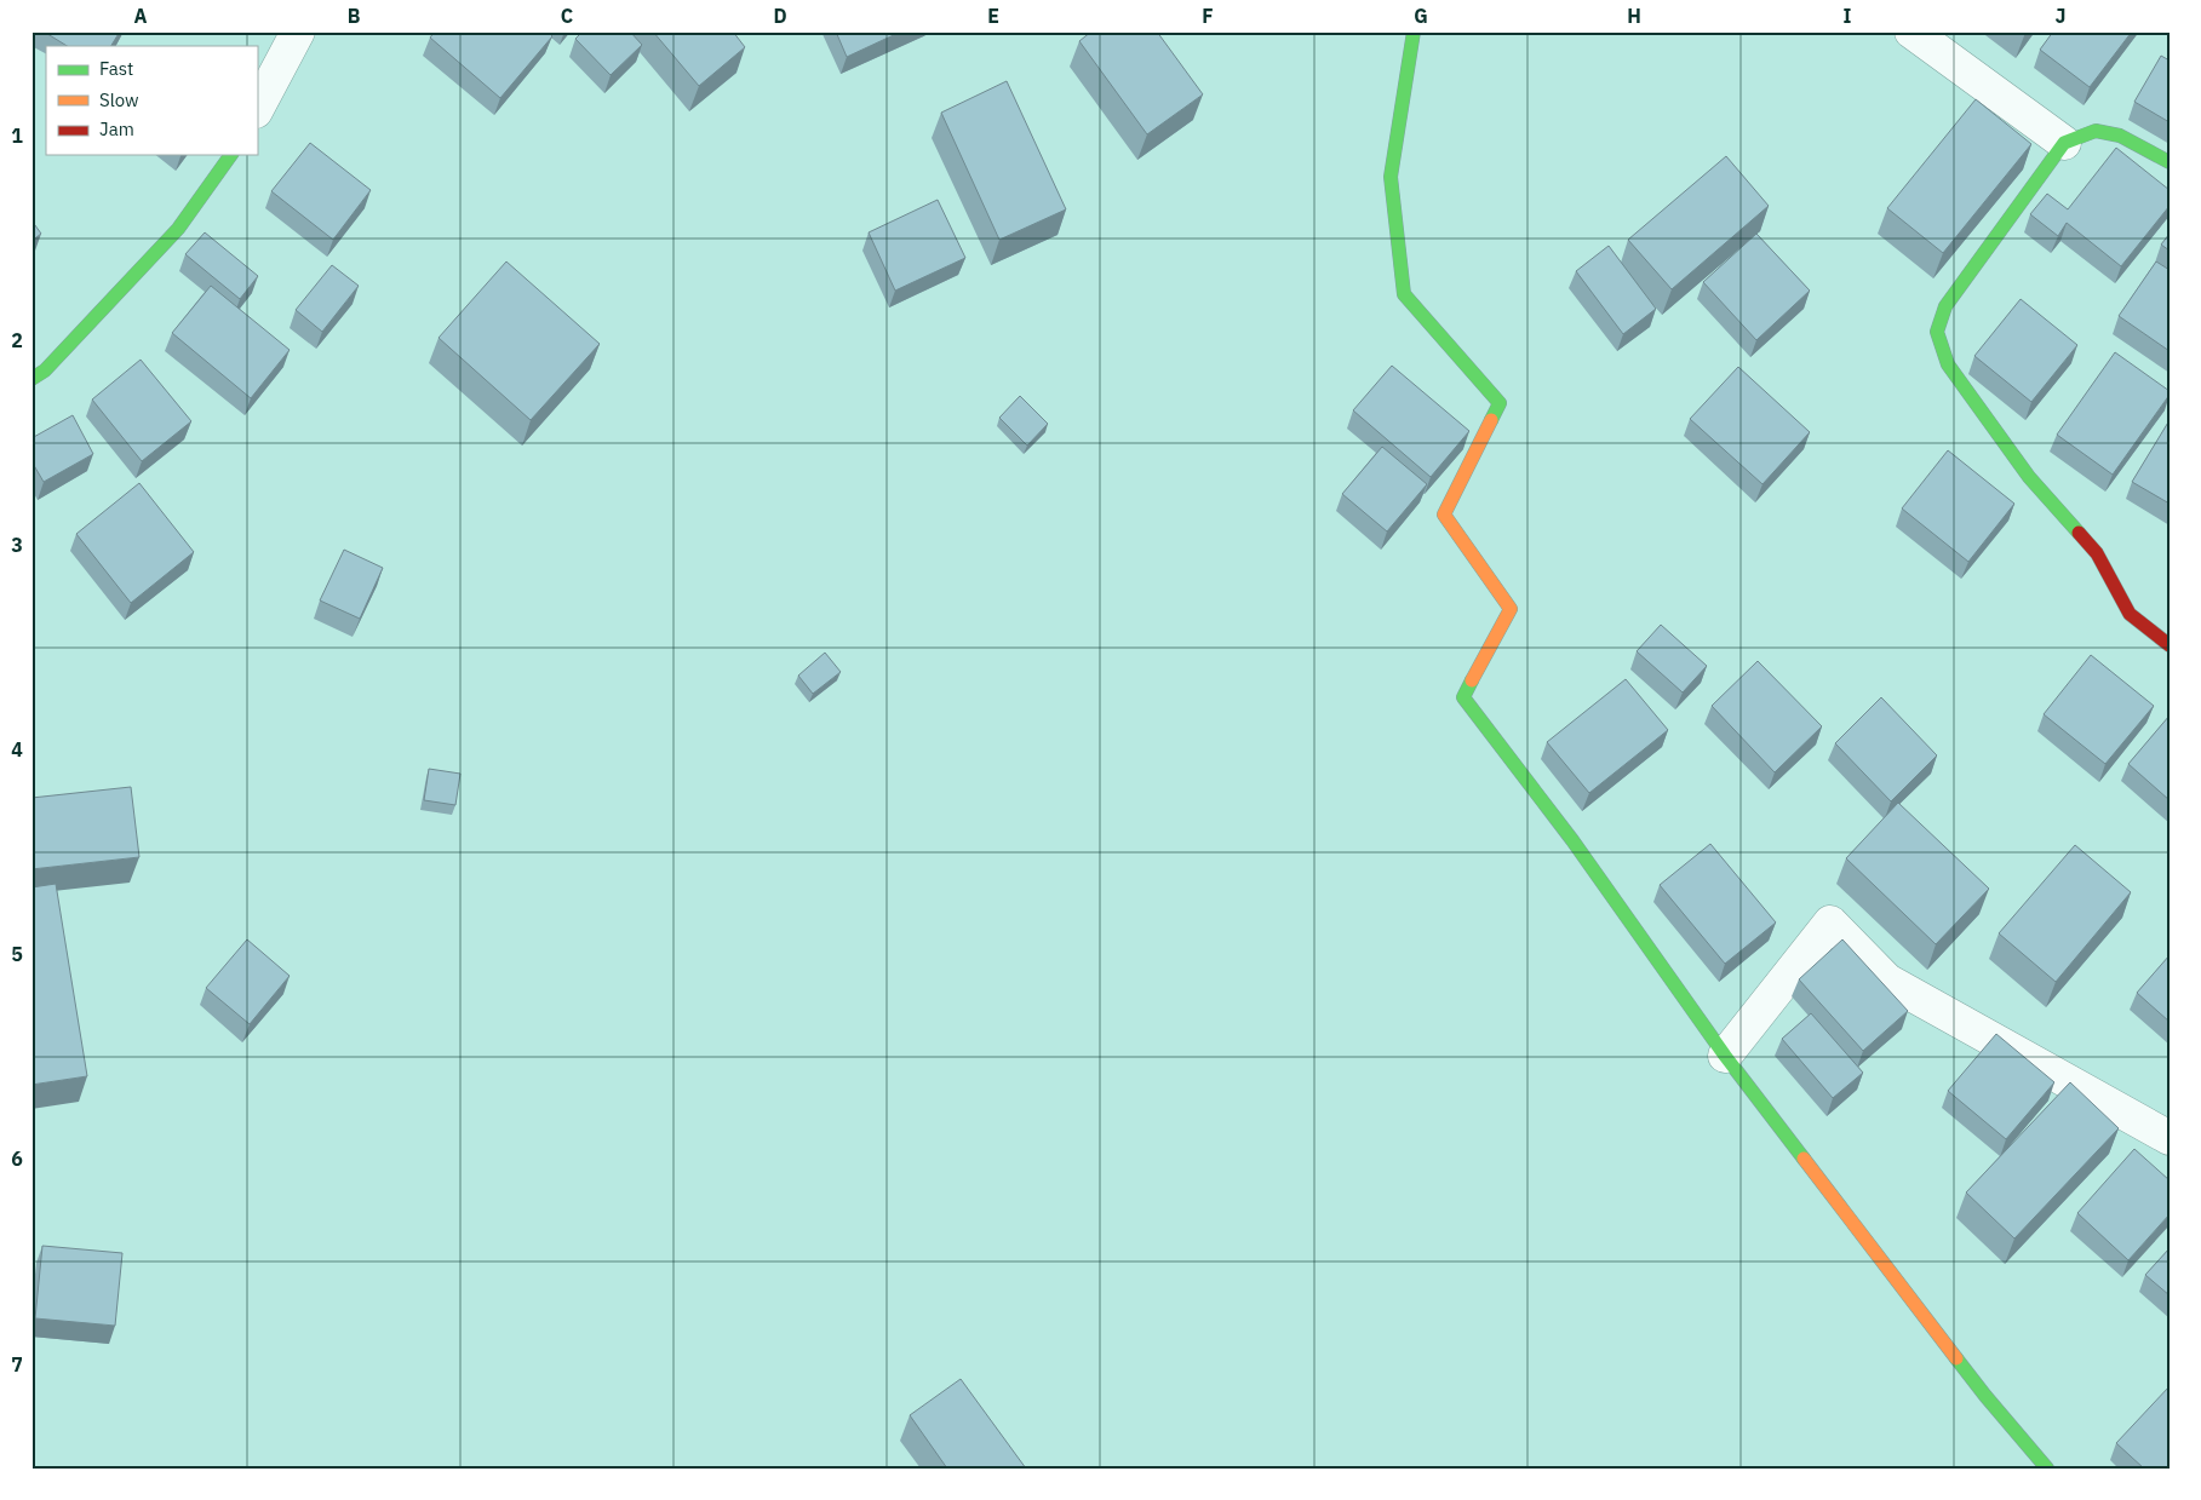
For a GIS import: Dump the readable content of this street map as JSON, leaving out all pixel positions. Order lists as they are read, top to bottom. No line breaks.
{"legend":["Fast","Slow","Jam"],"grid":{"columns":["A","B","C","D","E","F","G","H","I","J"],"rows":["1","2","3","4","5","6","7"]}}
